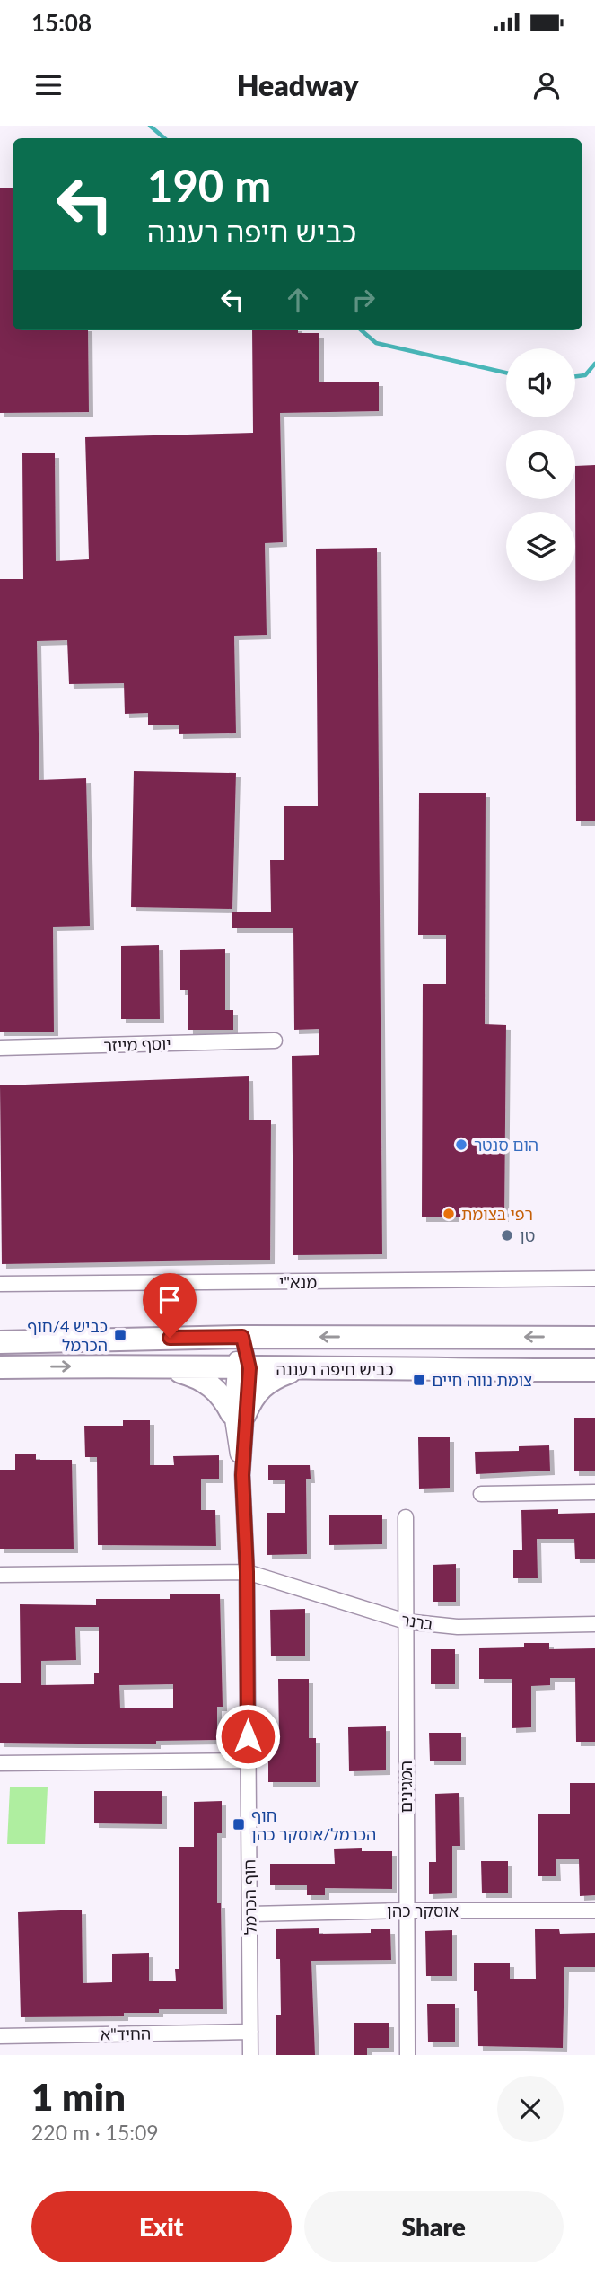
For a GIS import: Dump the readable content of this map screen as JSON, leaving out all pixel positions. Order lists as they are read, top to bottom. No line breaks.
{"streets":{"highway":["כביש חיפה רעננה"],"street":["יוסף מייזר","מנא\"י","ברנר","המגינים","חוף הכרמל","אוסקר כהן","החיד\"א"]},"crossings":[["כביש חיפה רעננה","חוף הכרמל"],["ברנר","המגינים"],["ברנר","חוף הכרמל"],["המגינים","אוסקר כהן"],["חוף הכרמל","אוסקר כהן"],["חוף הכרמל","החיד\"א"]],"places":{"other":["הום סנטר","רפי בצומת","טן"],"transit":["כביש 4/חוף הכרמל","צומת נווה חיים","חוף הכרמל/אוסקר כהן"]},"page":{"status":"15:08","header":"Headway","turn":["190 m","כביש חיפה רעננה"],"heading":["1 min","220 m · 15:09"],"buttons":["Exit","Share"]}}
